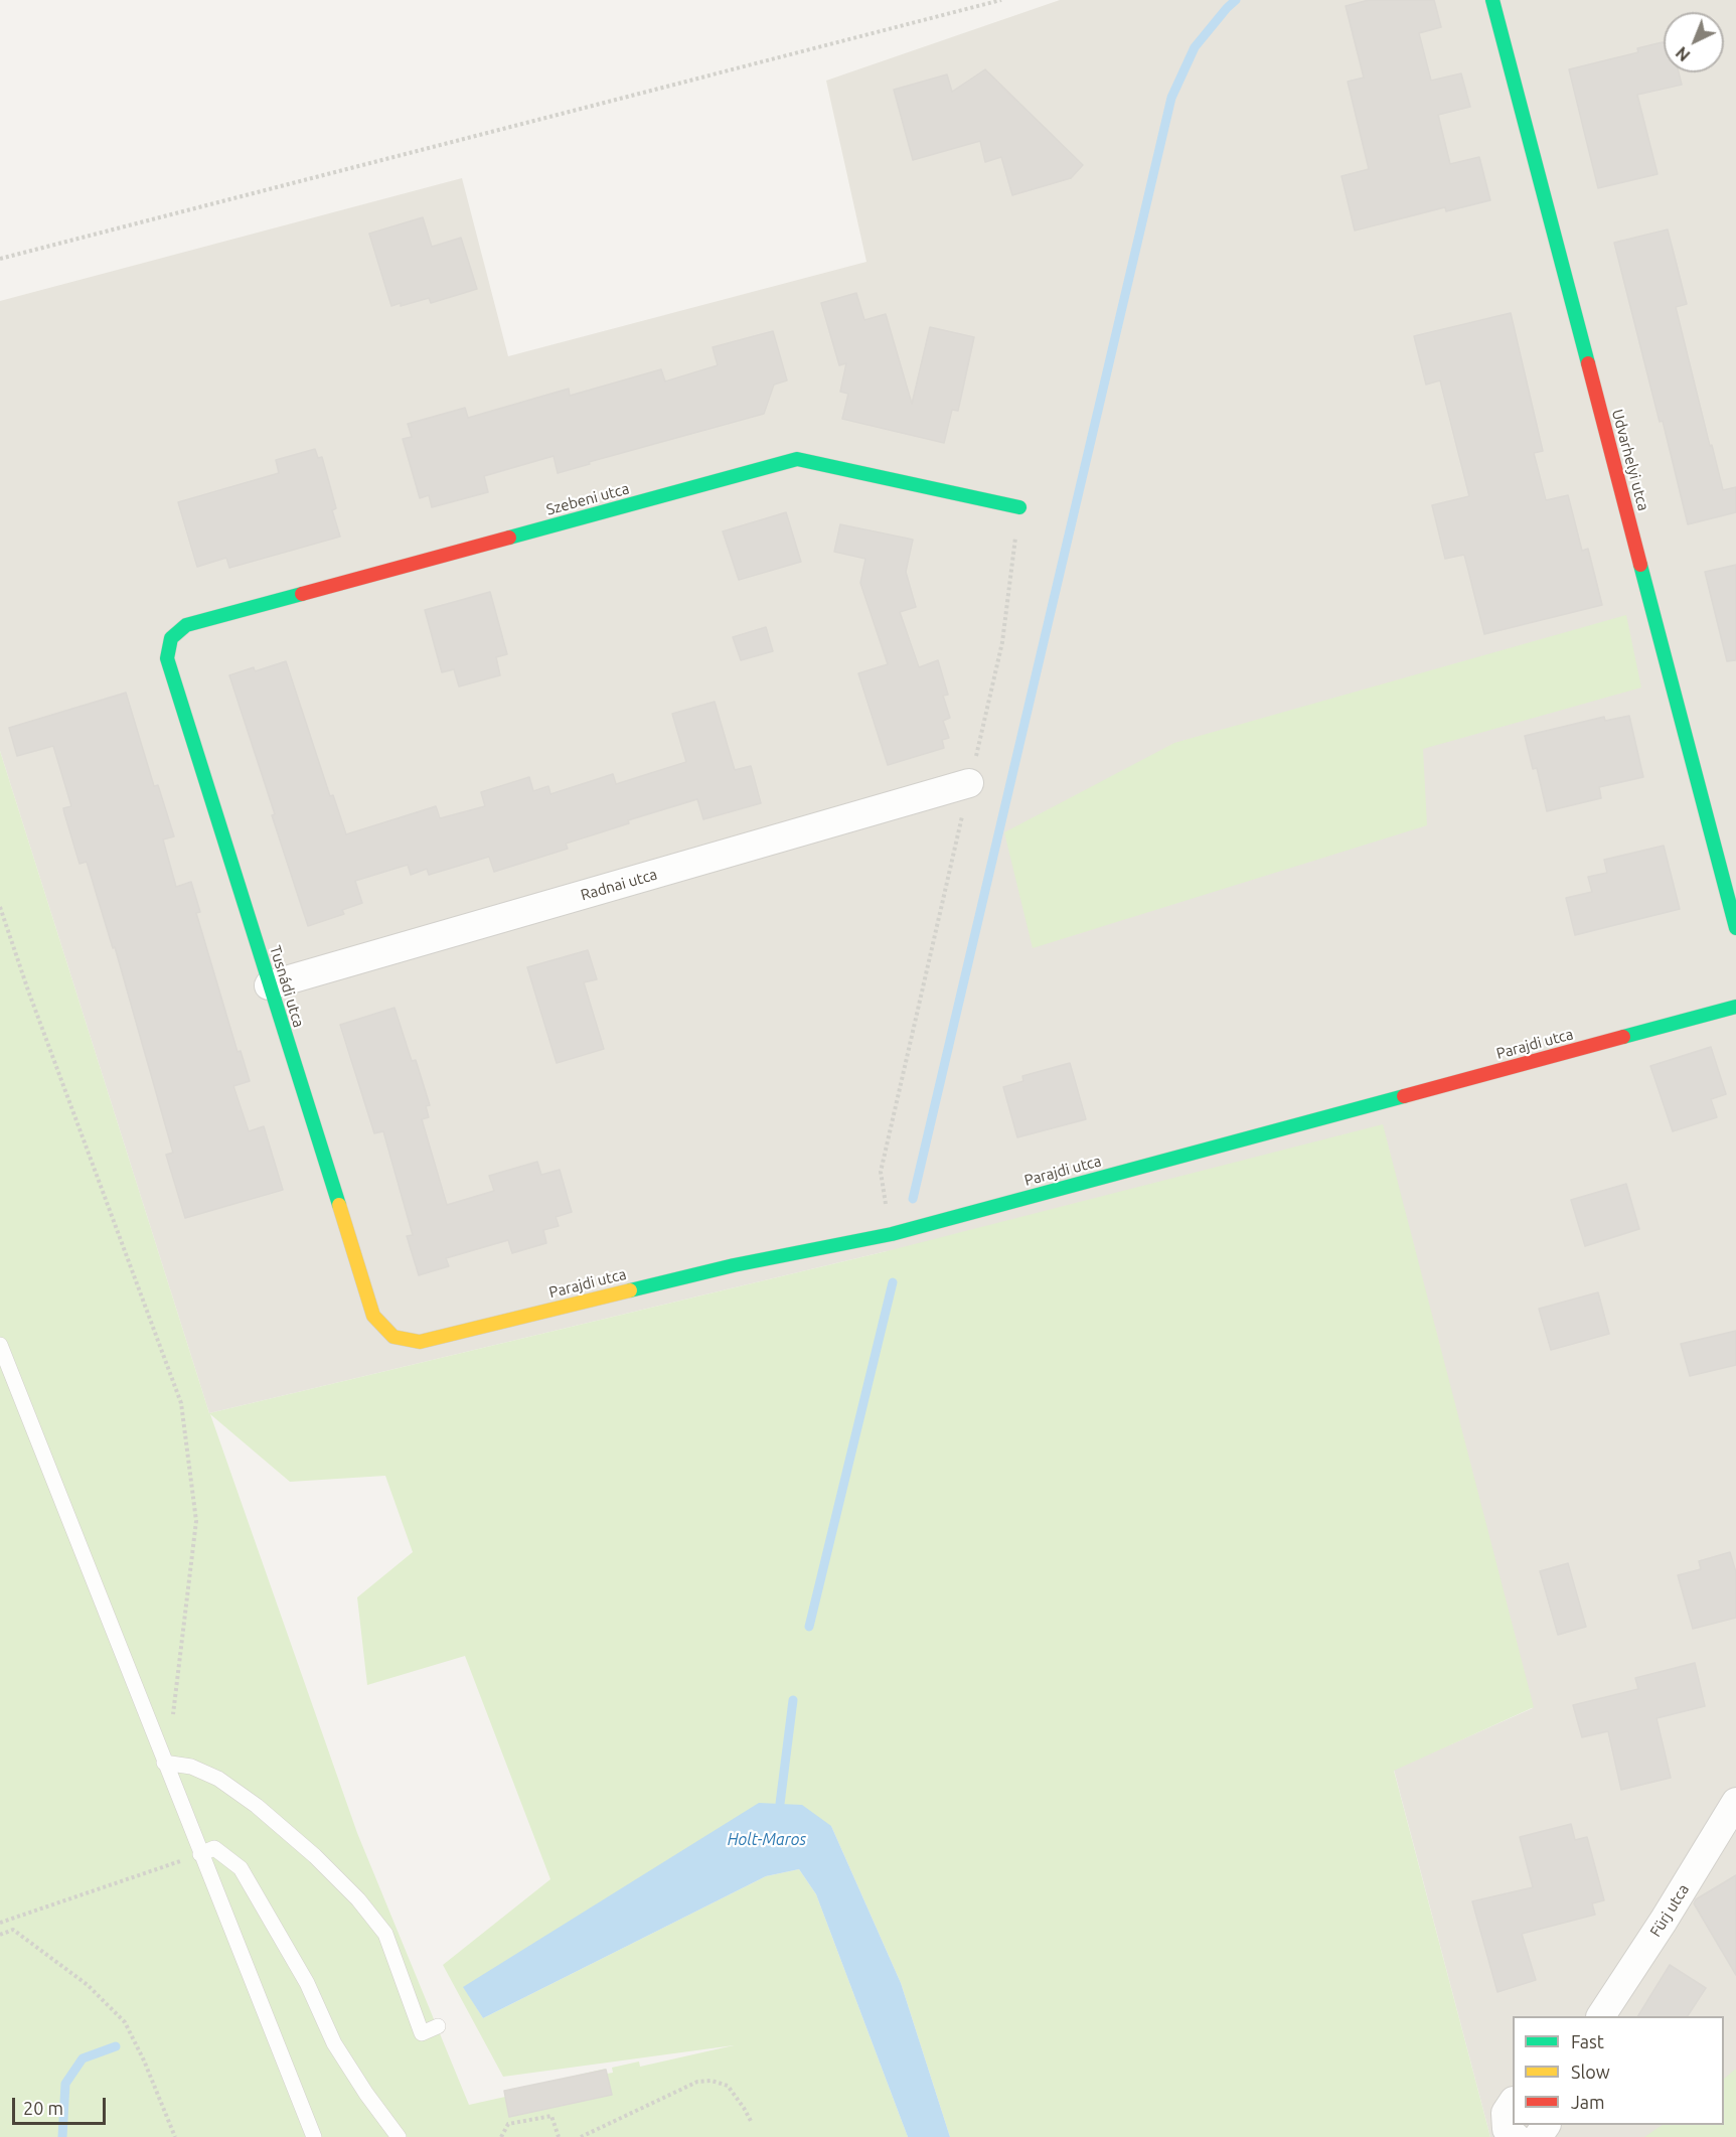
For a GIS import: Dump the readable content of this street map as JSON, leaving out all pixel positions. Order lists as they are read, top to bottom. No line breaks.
{"streets":{"street":["Udvarhelyi utca","Szebeni utca","Radnai utca","Tusnádi utca","Parajdi utca","Fürj utca"]},"crossings":[["Szebeni utca","Tusnádi utca"],["Radnai utca","Tusnádi utca"],["Tusnádi utca","Parajdi utca"]],"water":["Holt-Maros"],"legend":["Fast","Slow","Jam"],"scale_bar":"20 m","north":"bottom left"}
